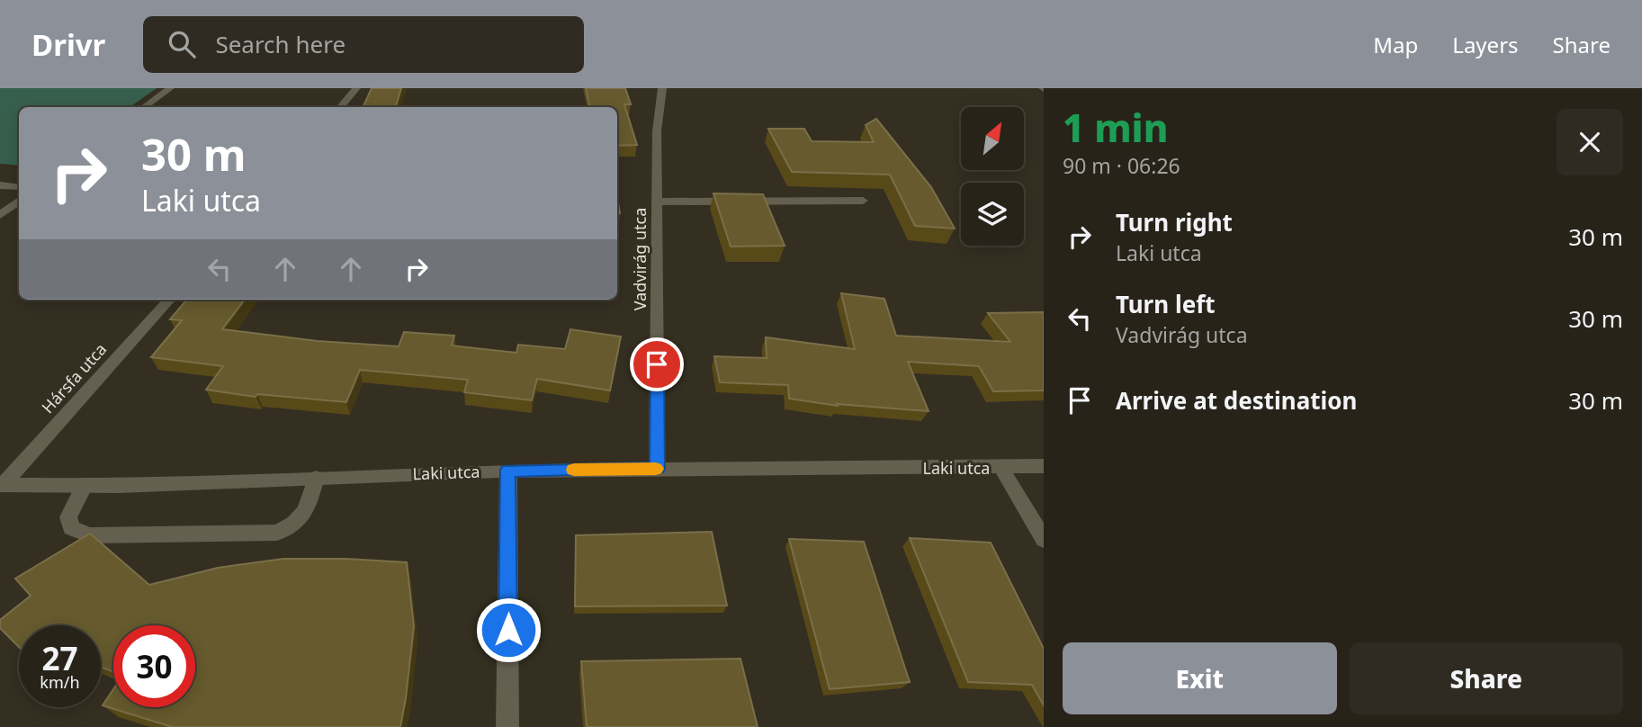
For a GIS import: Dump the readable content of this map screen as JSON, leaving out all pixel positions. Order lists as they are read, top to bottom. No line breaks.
{"streets":{"street":["Vadvirág utca","Hársfa utca","Laki utca"]},"crossings":[["Vadvirág utca","Laki utca"],["Hársfa utca","Laki utca"]],"north":"top right","page":{"header":"Drivr","search":"Search here","nav":["Map","Layers","Share"],"heading":["1 min","90 m · 06:26"],"turn":["30 m","Laki utca"],"list":[{"name":"Turn right","note":"Laki utca","value":"30 m"},{"name":"Turn left","note":"Vadvirág utca","value":"30 m"},{"name":"Arrive at destination","value":"30 m"}],"speed":"27 km/h","limit":"30","buttons":["Exit","Share"]}}
